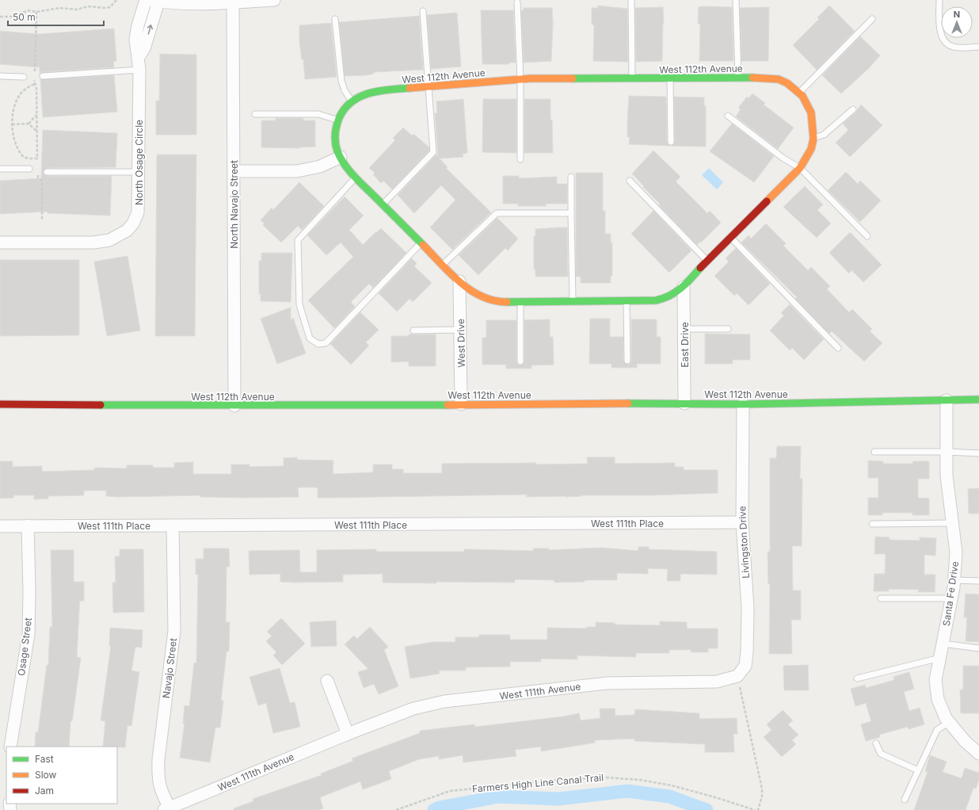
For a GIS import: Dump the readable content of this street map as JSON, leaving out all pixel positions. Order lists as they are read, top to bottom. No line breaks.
{"streets":{"street":["West 112th Avenue","North Osage Circle","North Navajo Street","West Drive","East Drive","West 111th Place","Livingston Drive","Santa Fe Drive","Osage Street","Navajo Street","West 111th Avenue"],"path":["Farmers High Line Canal Trail"]},"crossings":[["West 112th Avenue","North Navajo Street"],["West 112th Avenue","West Drive"],["West 112th Avenue","East Drive"],["West 112th Avenue","Livingston Drive"],["West 112th Avenue","Santa Fe Drive"],["West 111th Place","Livingston Drive"],["West 111th Place","Osage Street"],["West 111th Place","Navajo Street"],["Livingston Drive","West 111th Avenue"],["Navajo Street","West 111th Avenue"]],"legend":["Fast","Slow","Jam"],"scale_bar":"50 m","north":"top"}
